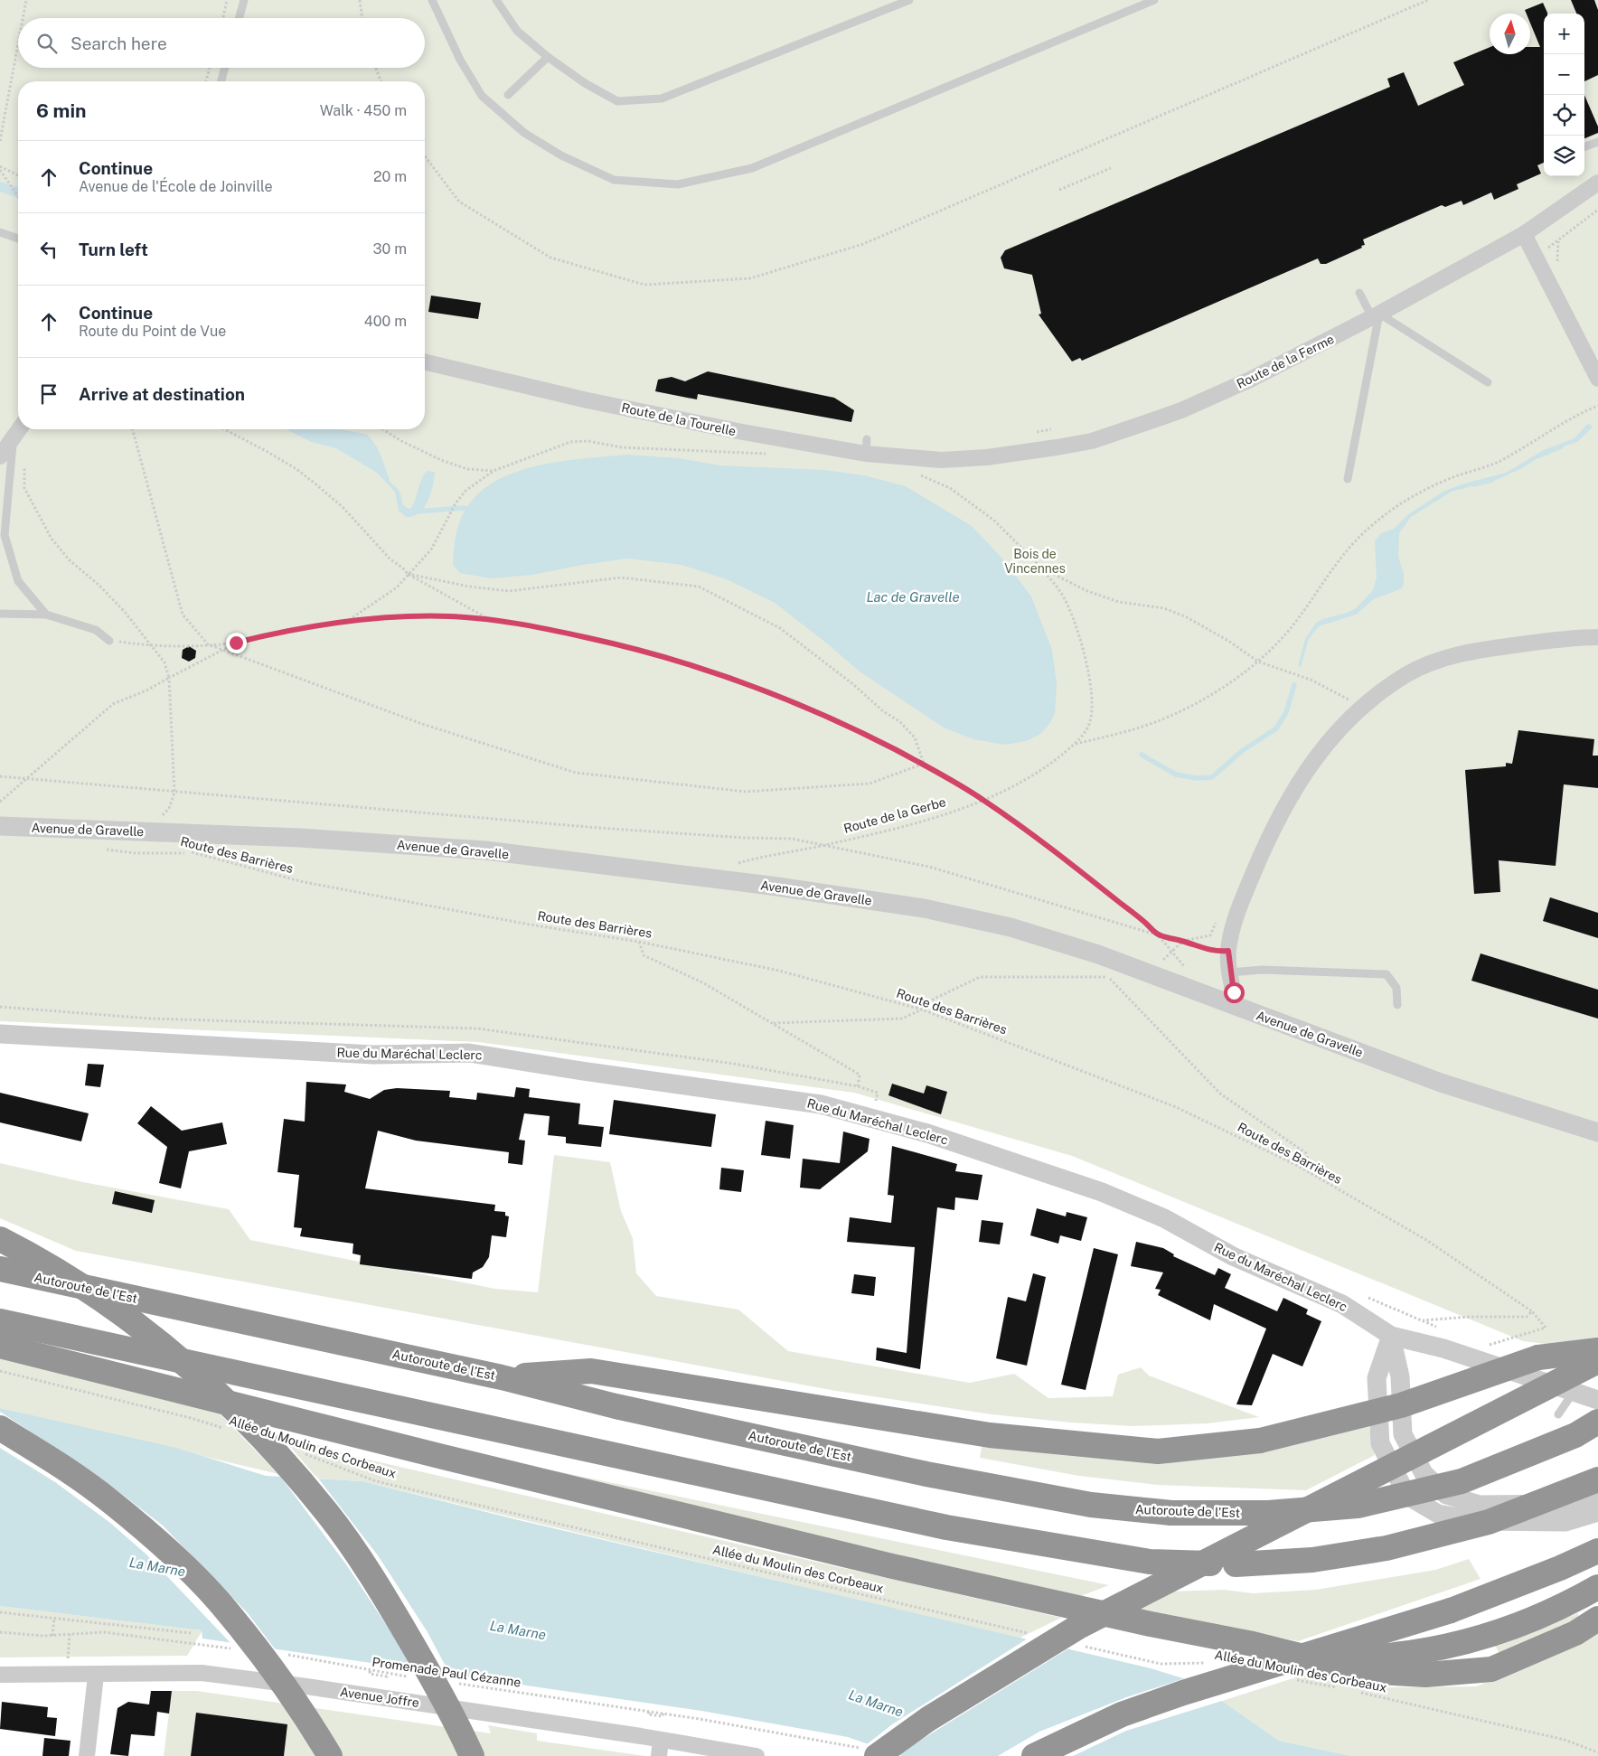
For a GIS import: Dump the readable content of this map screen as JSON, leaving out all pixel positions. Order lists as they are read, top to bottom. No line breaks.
{"streets":{"highway":["Autoroute de l’Est"],"street":["Route de la Ferme","Route de la Tourelle","Avenue de Gravelle","Rue du Maréchal Leclerc","Avenue Joffre"],"path":["Route de la Gerbe","Route des Barrières","Allée du Moulin des Corbeaux","Promenade Paul Cézanne"]},"crossings":[["Route de la Ferme","Route de la Tourelle"]],"water":["Lac de Gravelle","La Marne"],"parks":["Bois de Vincennes"],"north":"top","page":{"map_buttons":["+","−"],"search":"Search here","heading":["6 min","Walk · 450 m"],"list":[["Continue","Avenue de l'École de Joinville","20 m"],["Turn left","30 m"],["Continue","Route du Point de Vue","400 m"],"Arrive at destination"]}}
